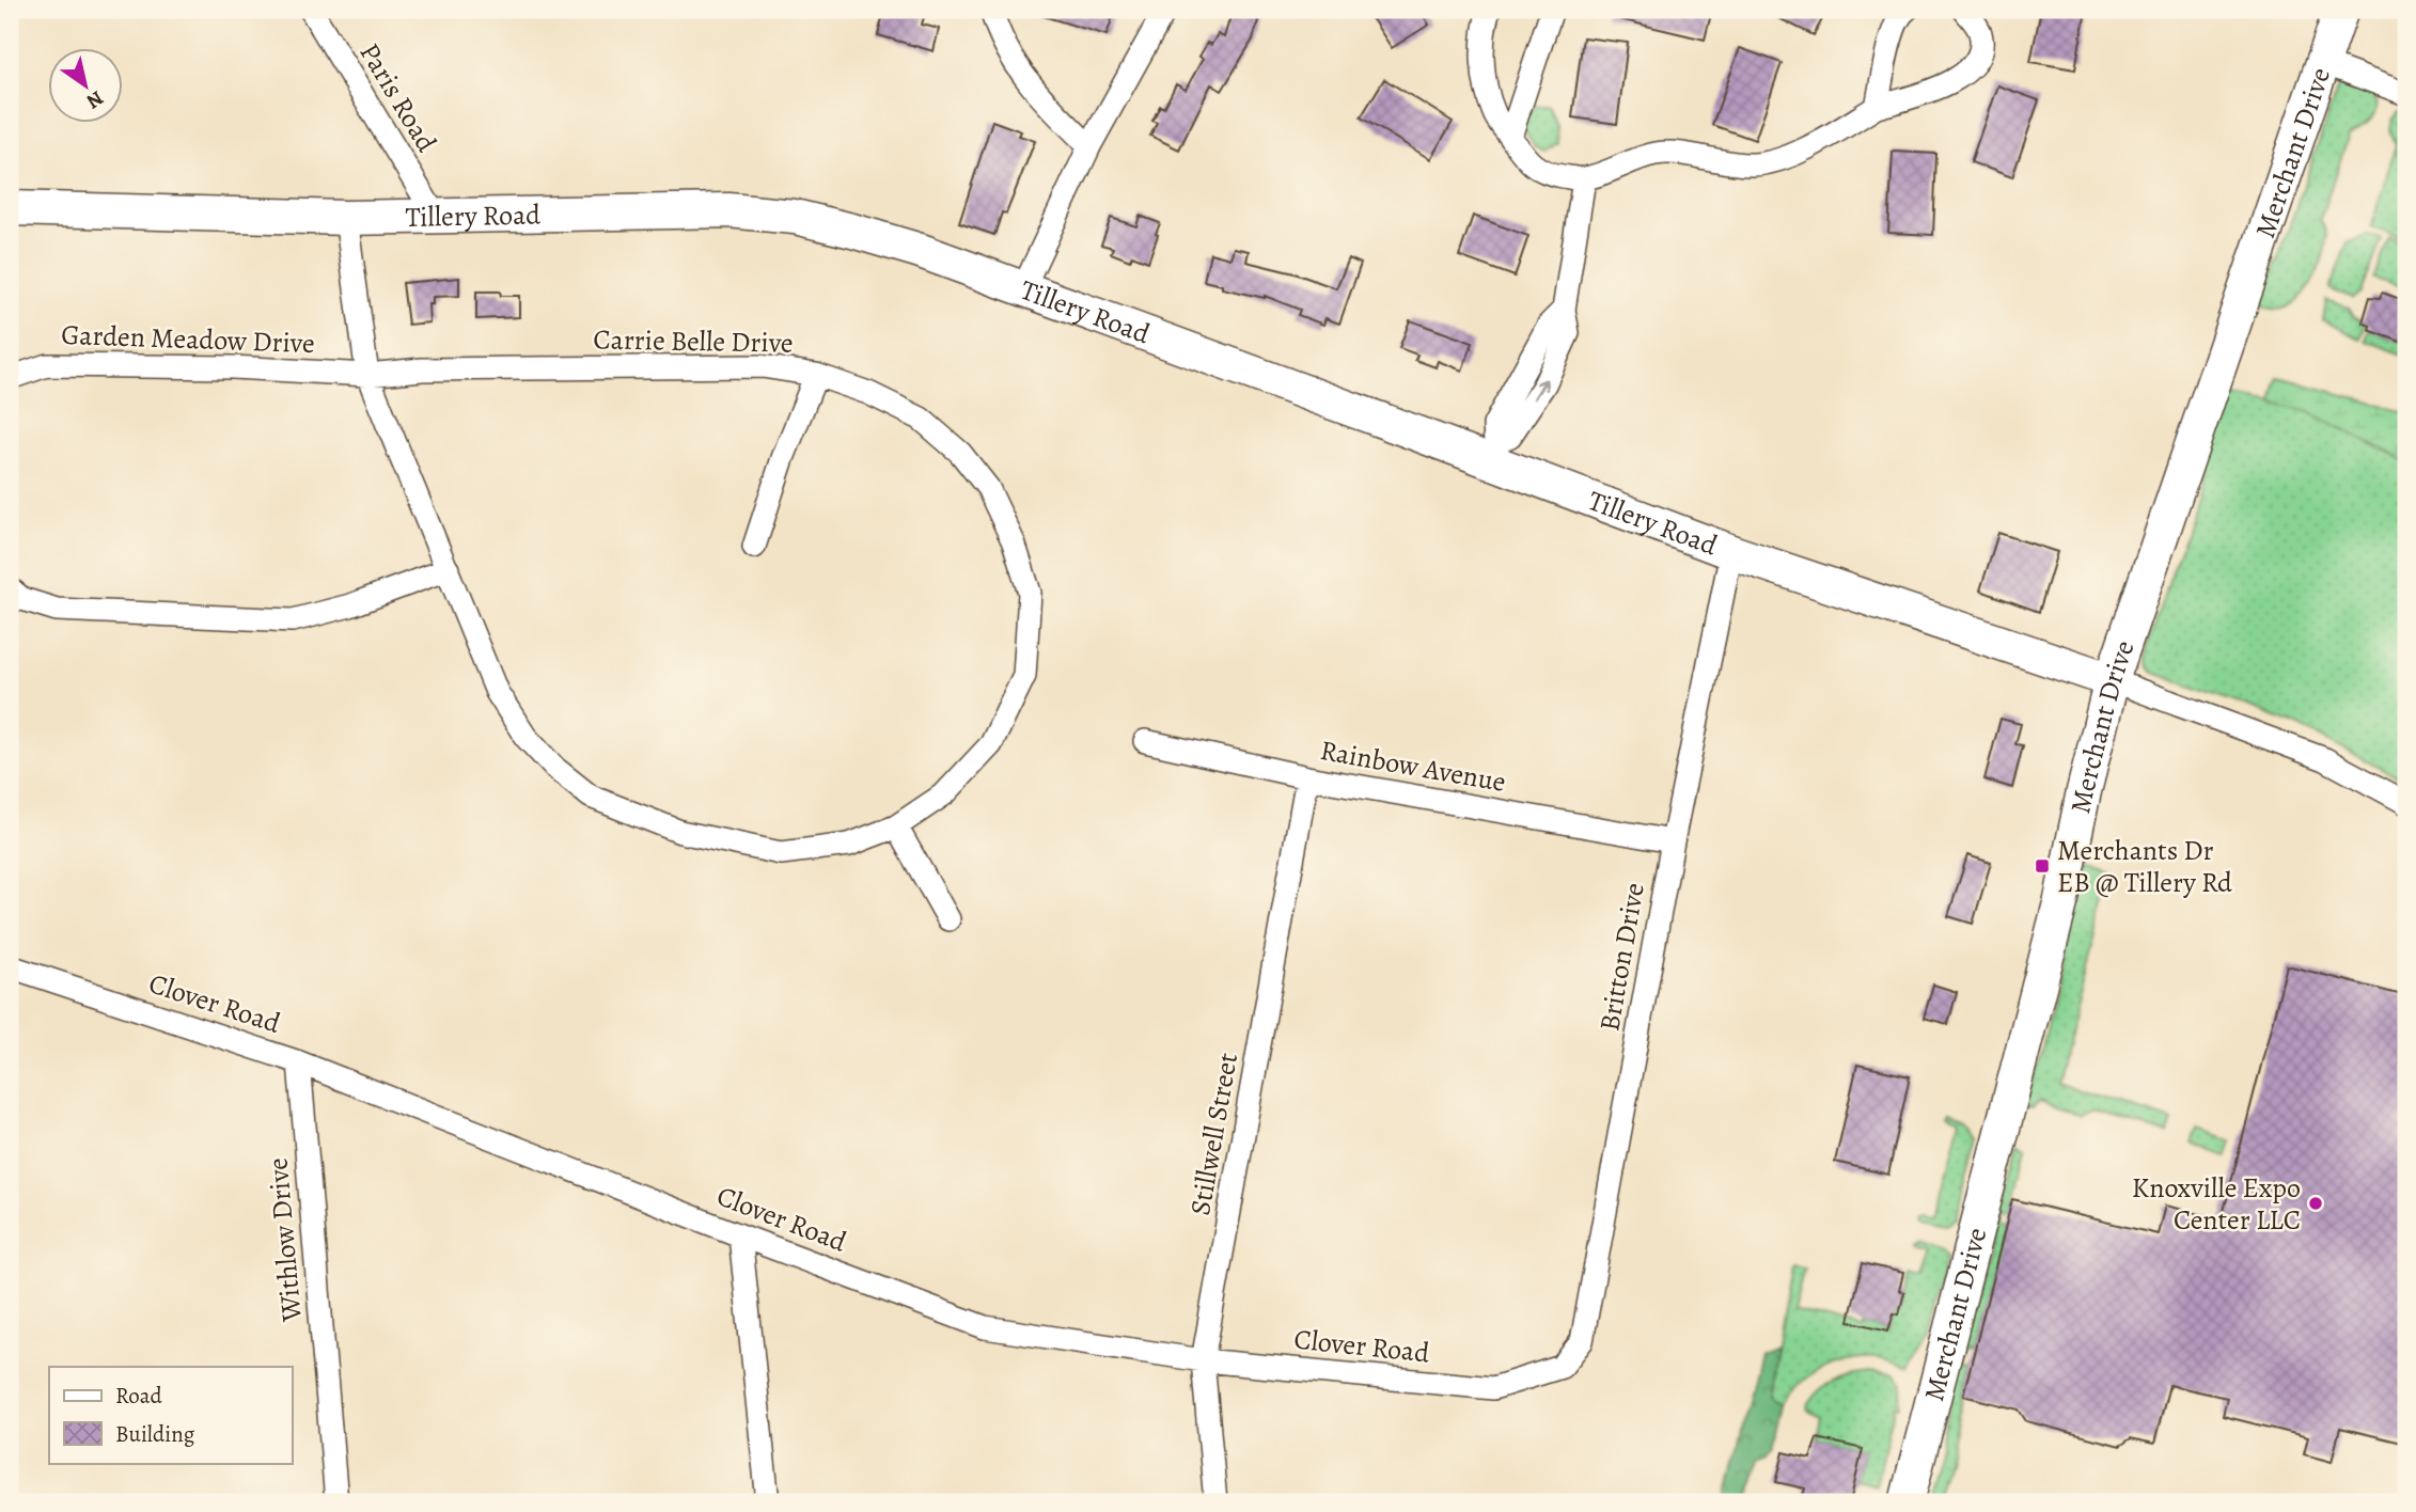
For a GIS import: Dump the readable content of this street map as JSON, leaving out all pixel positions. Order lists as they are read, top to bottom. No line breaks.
{"streets":{"street":["Paris Road","Merchant Drive","Tillery Road","Garden Meadow Drive","Carrie Belle Drive","Rainbow Avenue","Britton Drive","Clover Road","Stillwell Street","Withlow Drive"]},"crossings":[["Paris Road","Tillery Road"],["Merchant Drive","Tillery Road"],["Tillery Road","Carrie Belle Drive"],["Tillery Road","Britton Drive"],["Garden Meadow Drive","Carrie Belle Drive"],["Rainbow Avenue","Britton Drive"],["Rainbow Avenue","Stillwell Street"],["Britton Drive","Clover Road"],["Clover Road","Stillwell Street"],["Clover Road","Withlow Drive"]],"places":{"transit":["Merchants Dr EB @ Tillery Rd"],"other":["Knoxville Expo Center LLC"]},"legend":["Road","Building"],"north":"bottom right"}
